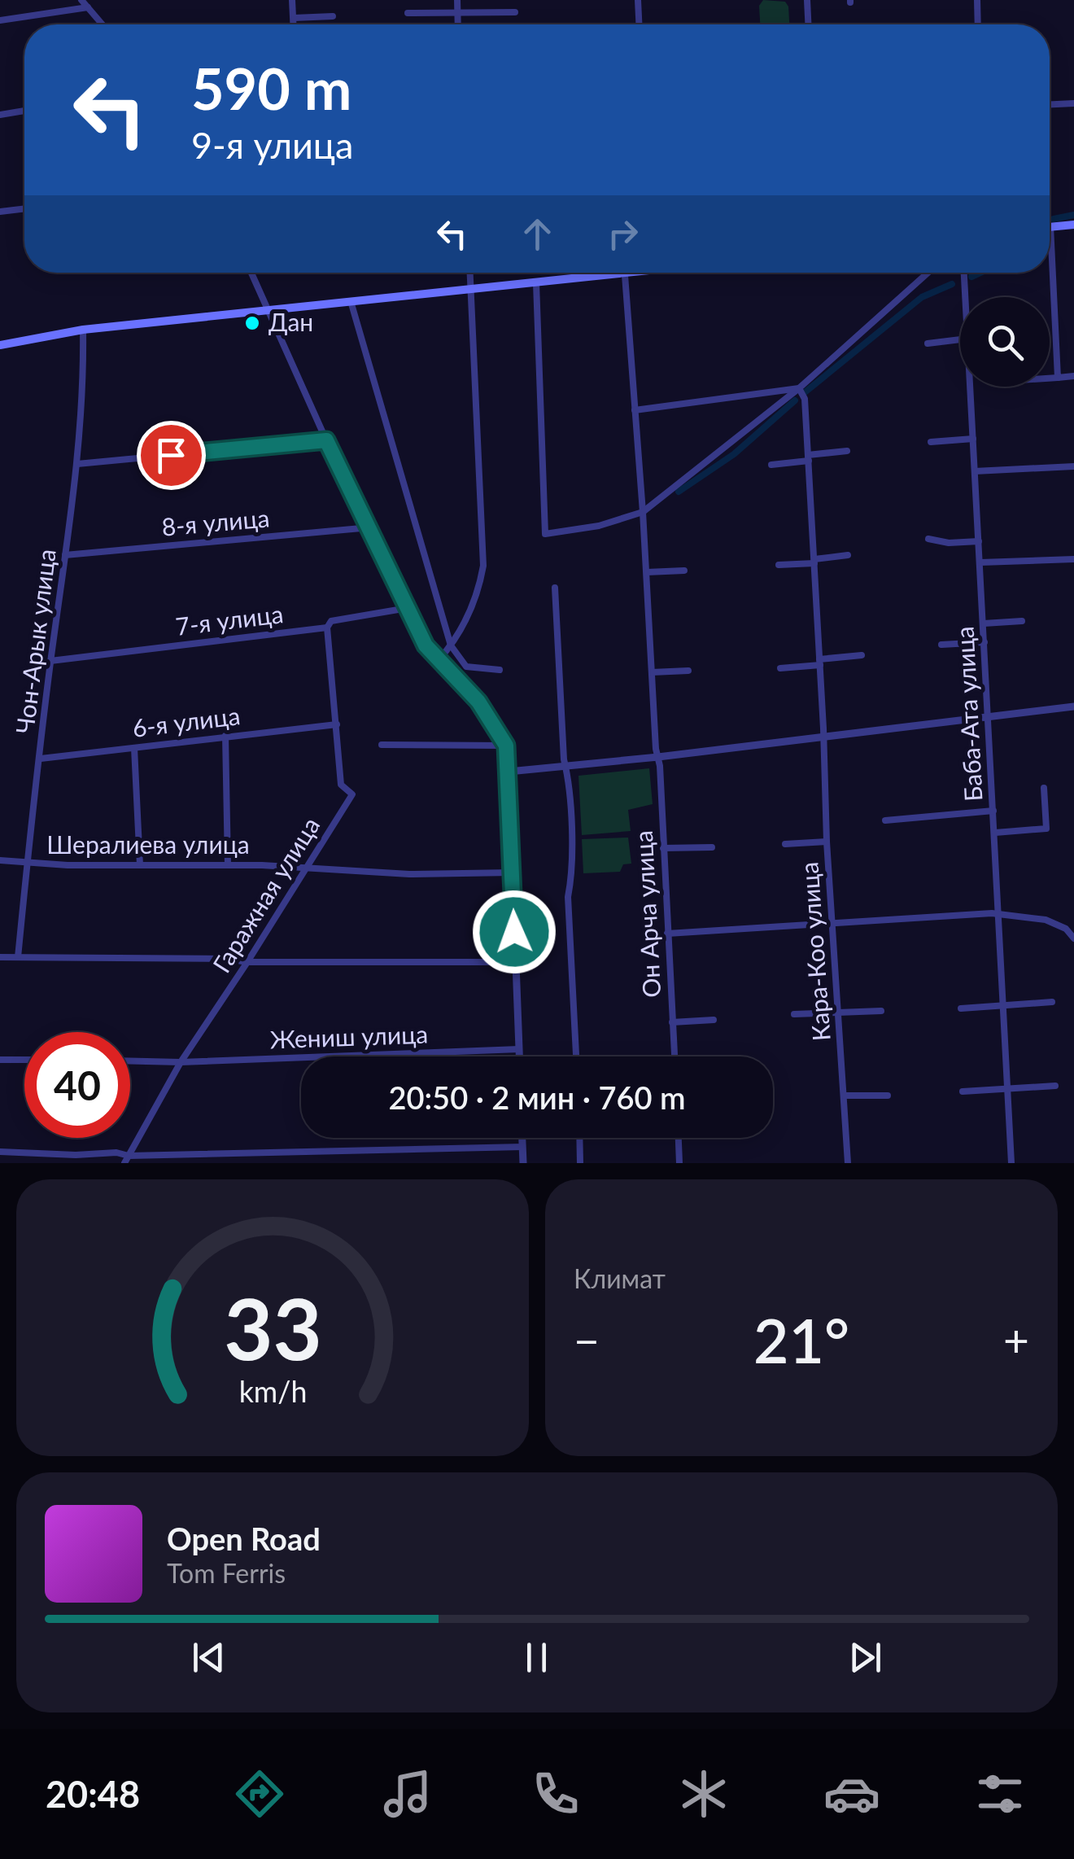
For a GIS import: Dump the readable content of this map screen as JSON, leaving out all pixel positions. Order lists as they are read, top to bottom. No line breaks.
{"streets":{"street":["8-я улица","7-я улица","Чон-Арык улица","Баба-Ата улица","6-я улица","Шералиева улица","Гаражная улица","Он Арча улица","Кара-Коо улица","Жениш улица"]},"crossings":[["8-я улица","Чон-Арык улица"],["7-я улица","Чон-Арык улица"],["7-я улица","Гаражная улица"],["Чон-Арык улица","6-я улица"],["Чон-Арык улица","Шералиева улица"],["6-я улица","Гаражная улица"],["Шералиева улица","Гаражная улица"],["Гаражная улица","Жениш улица"]],"places":["Дан"],"page":{"turn":["590 m","9-я улица"],"limit":"40","trip":"20:50 · 2 мин · 760 m","tile":"Климат","heat":["−","21°","+"],"song":["Open Road","Tom Ferris"],"tabs":"20:48","gauge":["33","km/h"]}}
